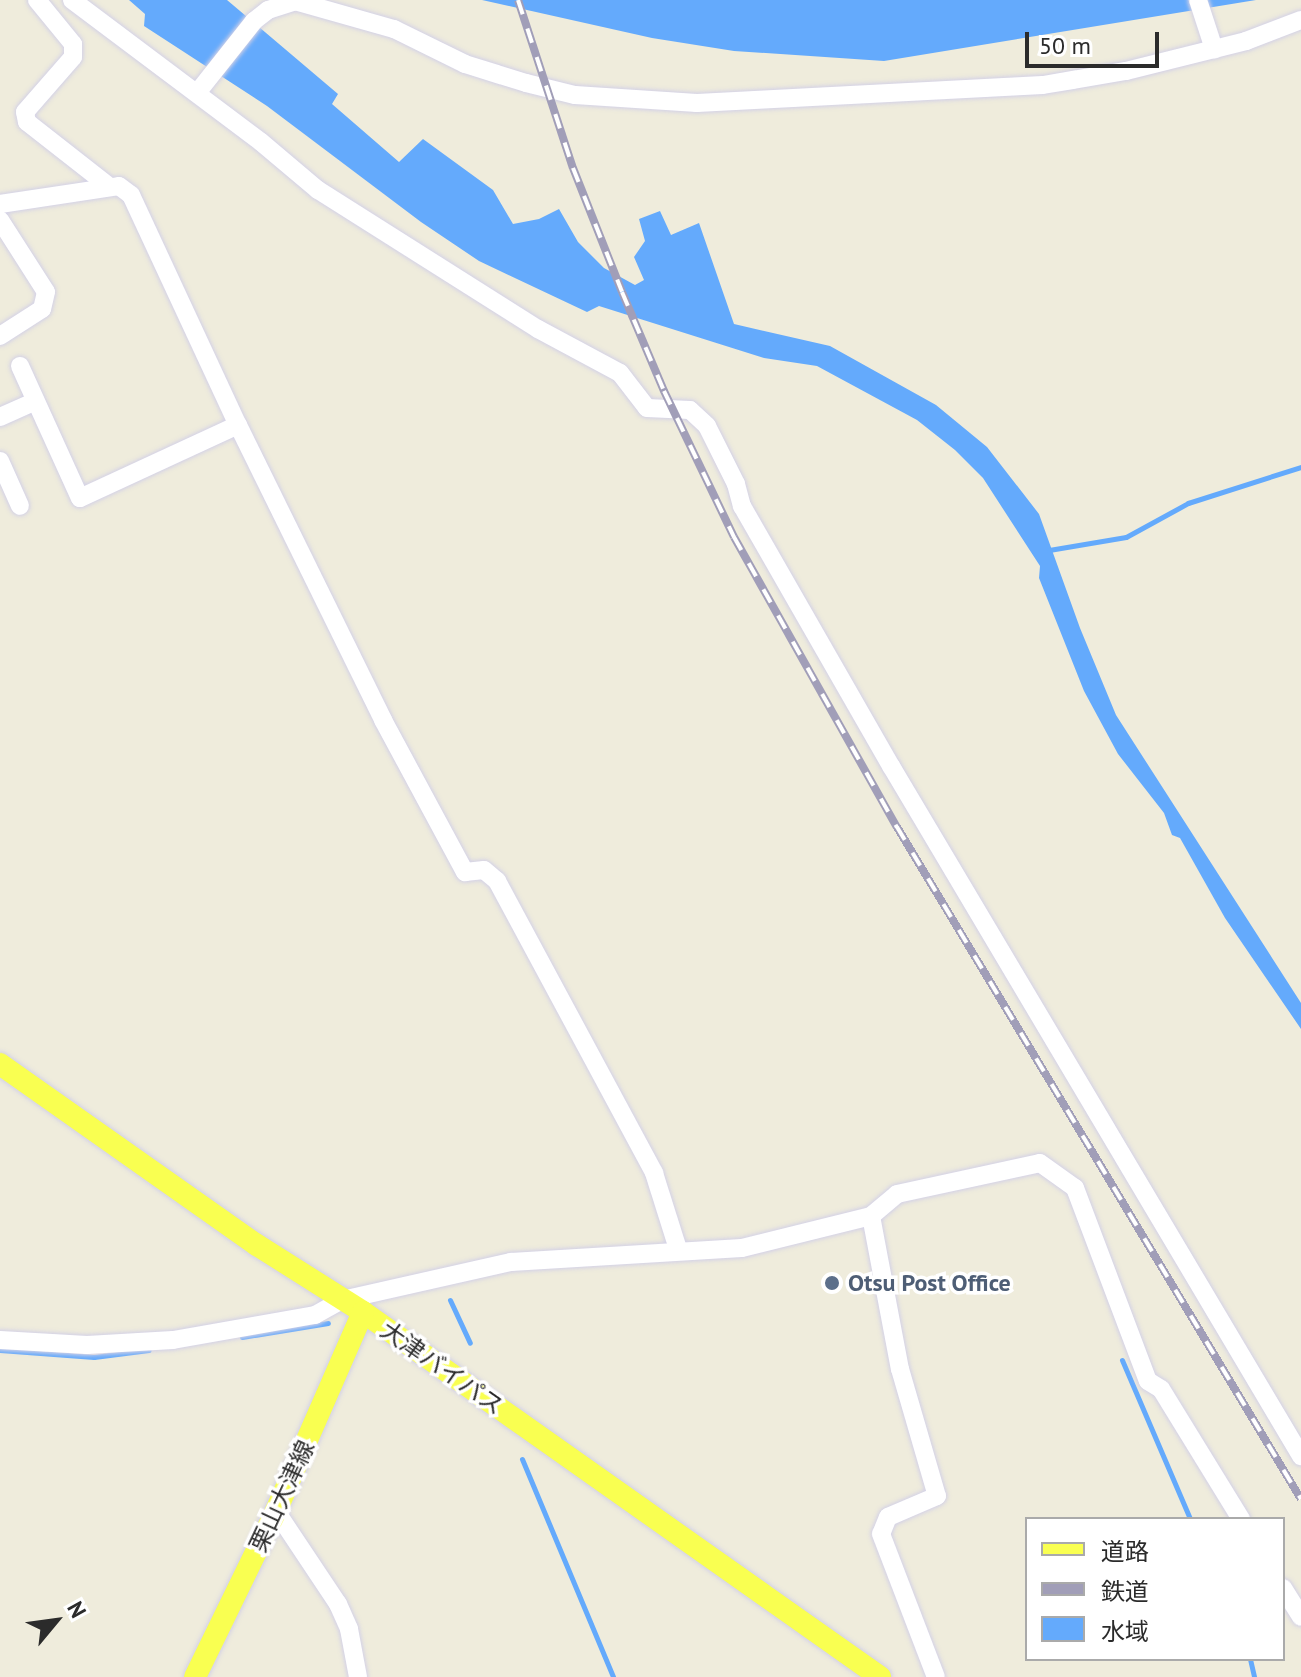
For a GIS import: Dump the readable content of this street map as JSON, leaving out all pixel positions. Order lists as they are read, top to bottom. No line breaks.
{"streets":{"main road":["大津バイパス","栗山大津線"]},"crossings":[["大津バイパス","栗山大津線"]],"places":["Otsu Post Office"],"legend":["道路","鉄道","水域"],"scale_bar":"50 m","north":"top right"}
